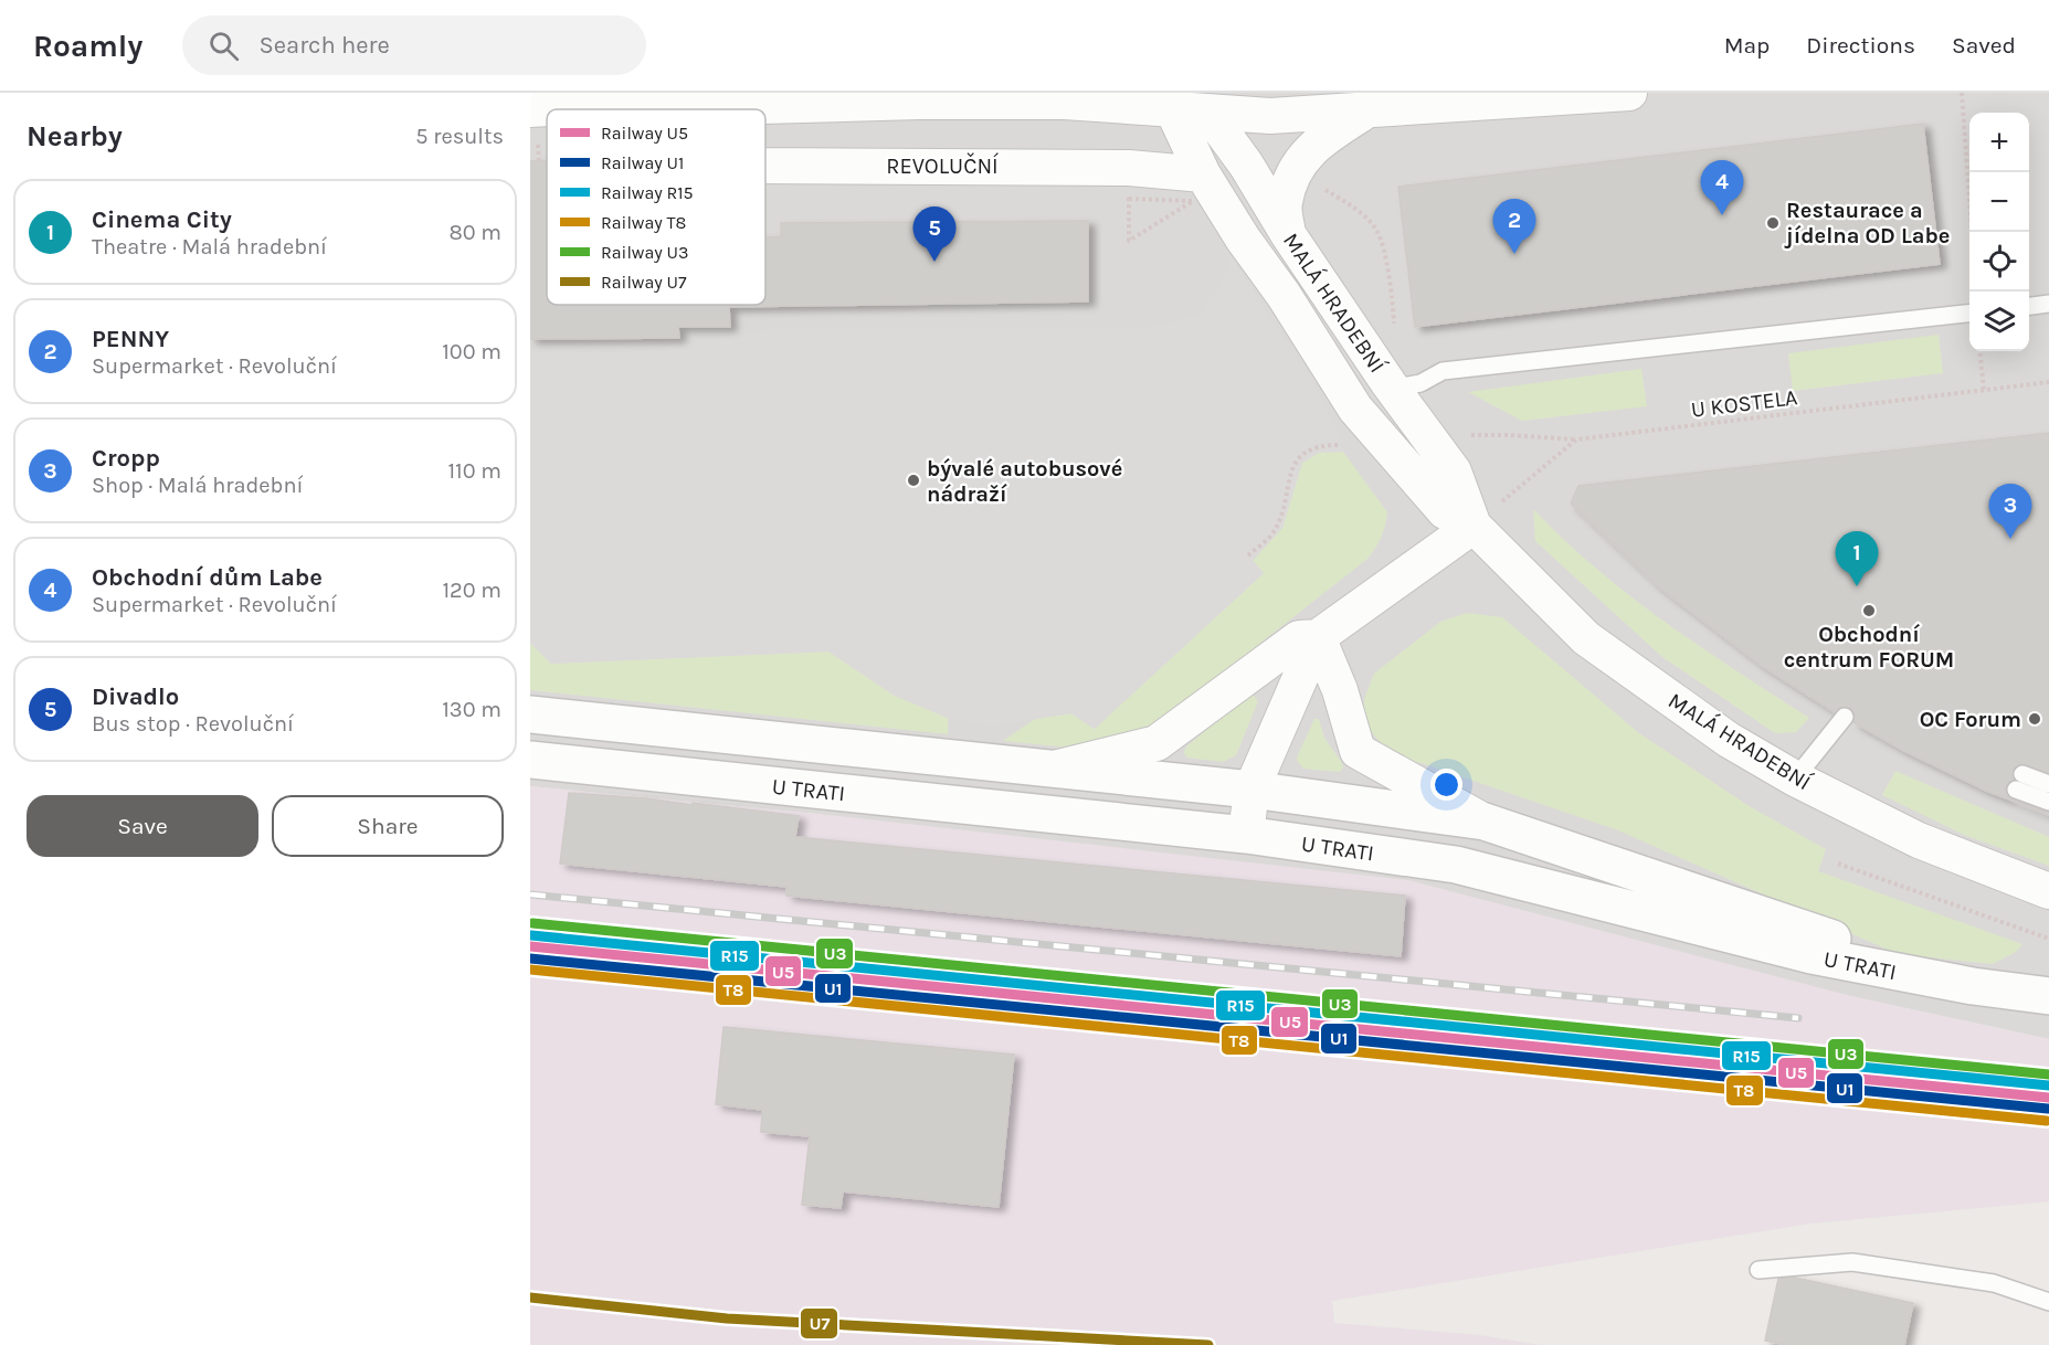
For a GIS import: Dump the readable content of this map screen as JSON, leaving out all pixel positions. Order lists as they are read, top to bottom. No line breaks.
{"streets":{"street":["REVOLUČNÍ","MALÁ HRADEBNÍ","U TRATI"],"path":["U KOSTELA"]},"crossings":[["REVOLUČNÍ","MALÁ HRADEBNÍ"],["MALÁ HRADEBNÍ","U TRATI"]],"places":["Restaurace a jídelna OD Labe","bývalé autobusové nádraží","Obchodní centrum FORUM","OC Forum"],"lines":["rail line U3","rail line R15","rail line U5","rail line U1","rail line T8","rail line U7"],"legend":["Railway U5","Railway U1","Railway R15","Railway T8","Railway U3","Railway U7"],"page":{"header":"Roamly","search":"Search here","nav":["Map","Directions","Saved"],"heading":["Nearby","5 results"],"map_buttons":["+","−"],"pins":["4","2","5","3","1"],"list":[{"mark":"1","name":"Cinema City","note":"Theatre · Malá hradební","value":"80 m"},{"mark":"2","name":"PENNY","note":"Supermarket · Revoluční","value":"100 m"},{"mark":"3","name":"Cropp","note":"Shop · Malá hradební","value":"110 m"},{"mark":"4","name":"Obchodní dům Labe","note":"Supermarket · Revoluční","value":"120 m"},{"mark":"5","name":"Divadlo","note":"Bus stop · Revoluční","value":"130 m"}],"buttons":["Save","Share"]}}
